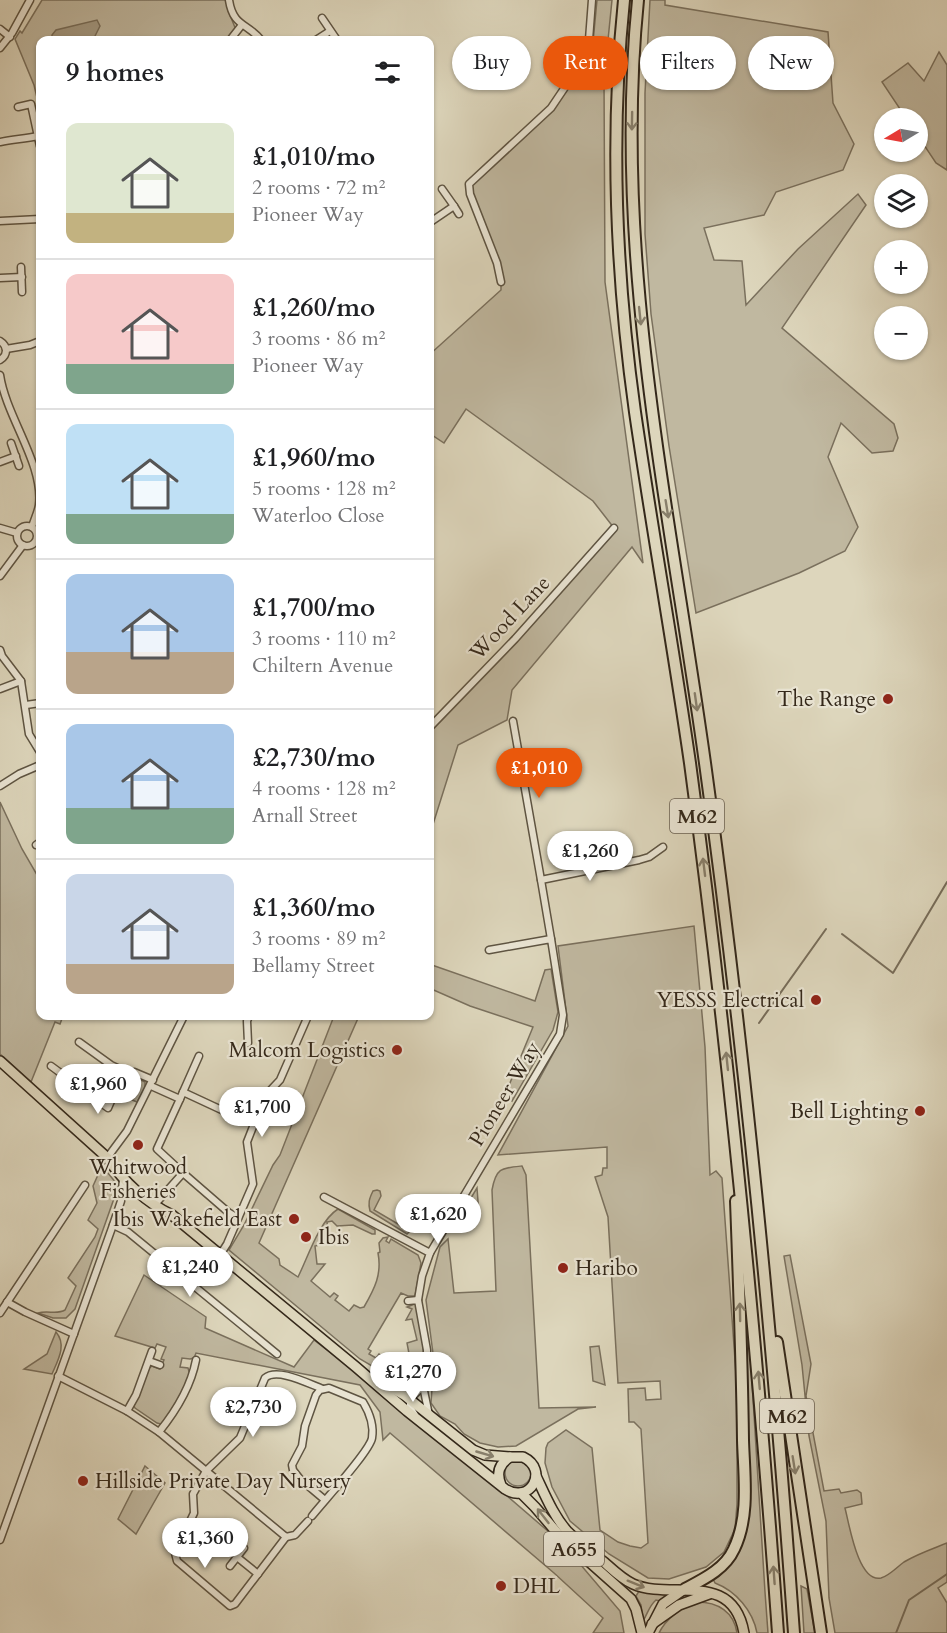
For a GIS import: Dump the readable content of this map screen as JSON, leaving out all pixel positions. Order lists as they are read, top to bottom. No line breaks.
{"streets":{"highway":["M62"],"main road":["A655"],"street":["Wood Lane","Pioneer Way"]},"crossings":[["M62","A655"],["Pioneer Way","A655"]],"places":["The Range","YESSS Electrical","Malcom Logistics","Bell Lighting","Whitwood Fisheries","Ibis Wakefield East","Ibis","Haribo","Hillside Private Day Nursery","DHL"],"north":"left","page":{"chip":["Buy","Rent","Filters","New"],"heading":"9 homes","map_buttons":["+","−"],"list":[{"name":"£1,010/mo","note":"2 rooms · 72 m² · Pioneer Way"},{"name":"£1,260/mo","note":"3 rooms · 86 m² · Pioneer Way"},{"name":"£1,960/mo","note":"5 rooms · 128 m² · Waterloo Close"},{"name":"£1,700/mo","note":"3 rooms · 110 m² · Chiltern Avenue"},{"name":"£2,730/mo","note":"4 rooms · 128 m² · Arnall Street"},{"name":"£1,360/mo","note":"3 rooms · 89 m² · Bellamy Street"}],"price":["£1,010","£1,260","£1,960","£1,700","£1,620","£1,240","£1,270","£2,730","£1,360"]}}
